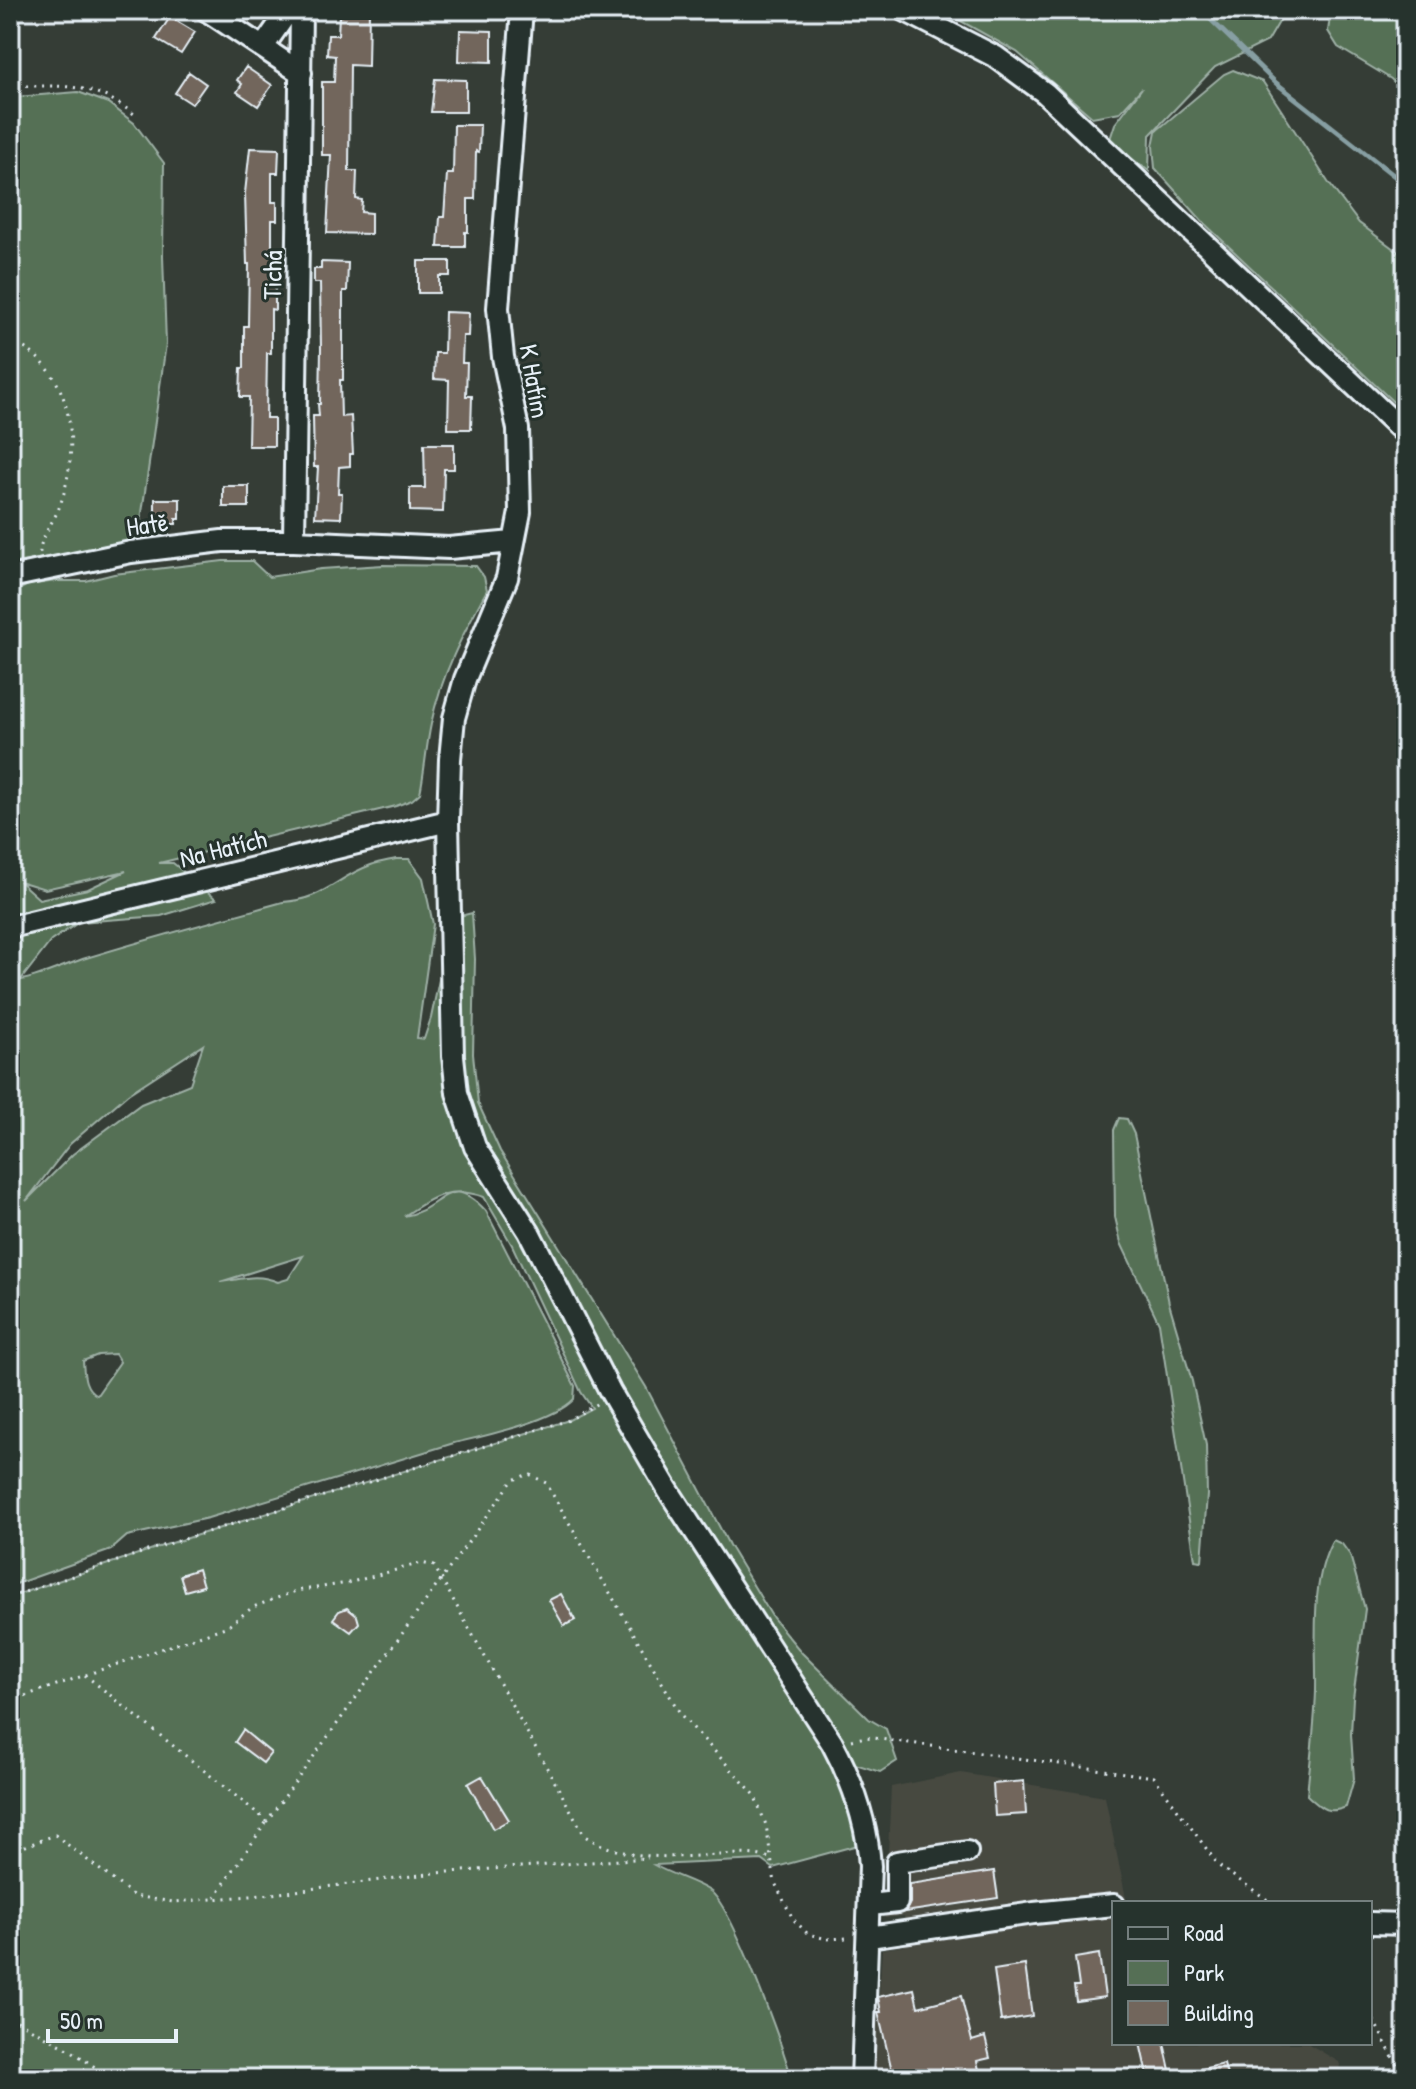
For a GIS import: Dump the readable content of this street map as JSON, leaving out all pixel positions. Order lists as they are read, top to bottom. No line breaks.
{"streets":{"street":["Tichá","K Hatím","Hatě","Na Hatích"]},"crossings":[["Tichá","Hatě"],["K Hatím","Na Hatích"]],"legend":["Road","Park","Building"],"scale_bar":"50 m"}
